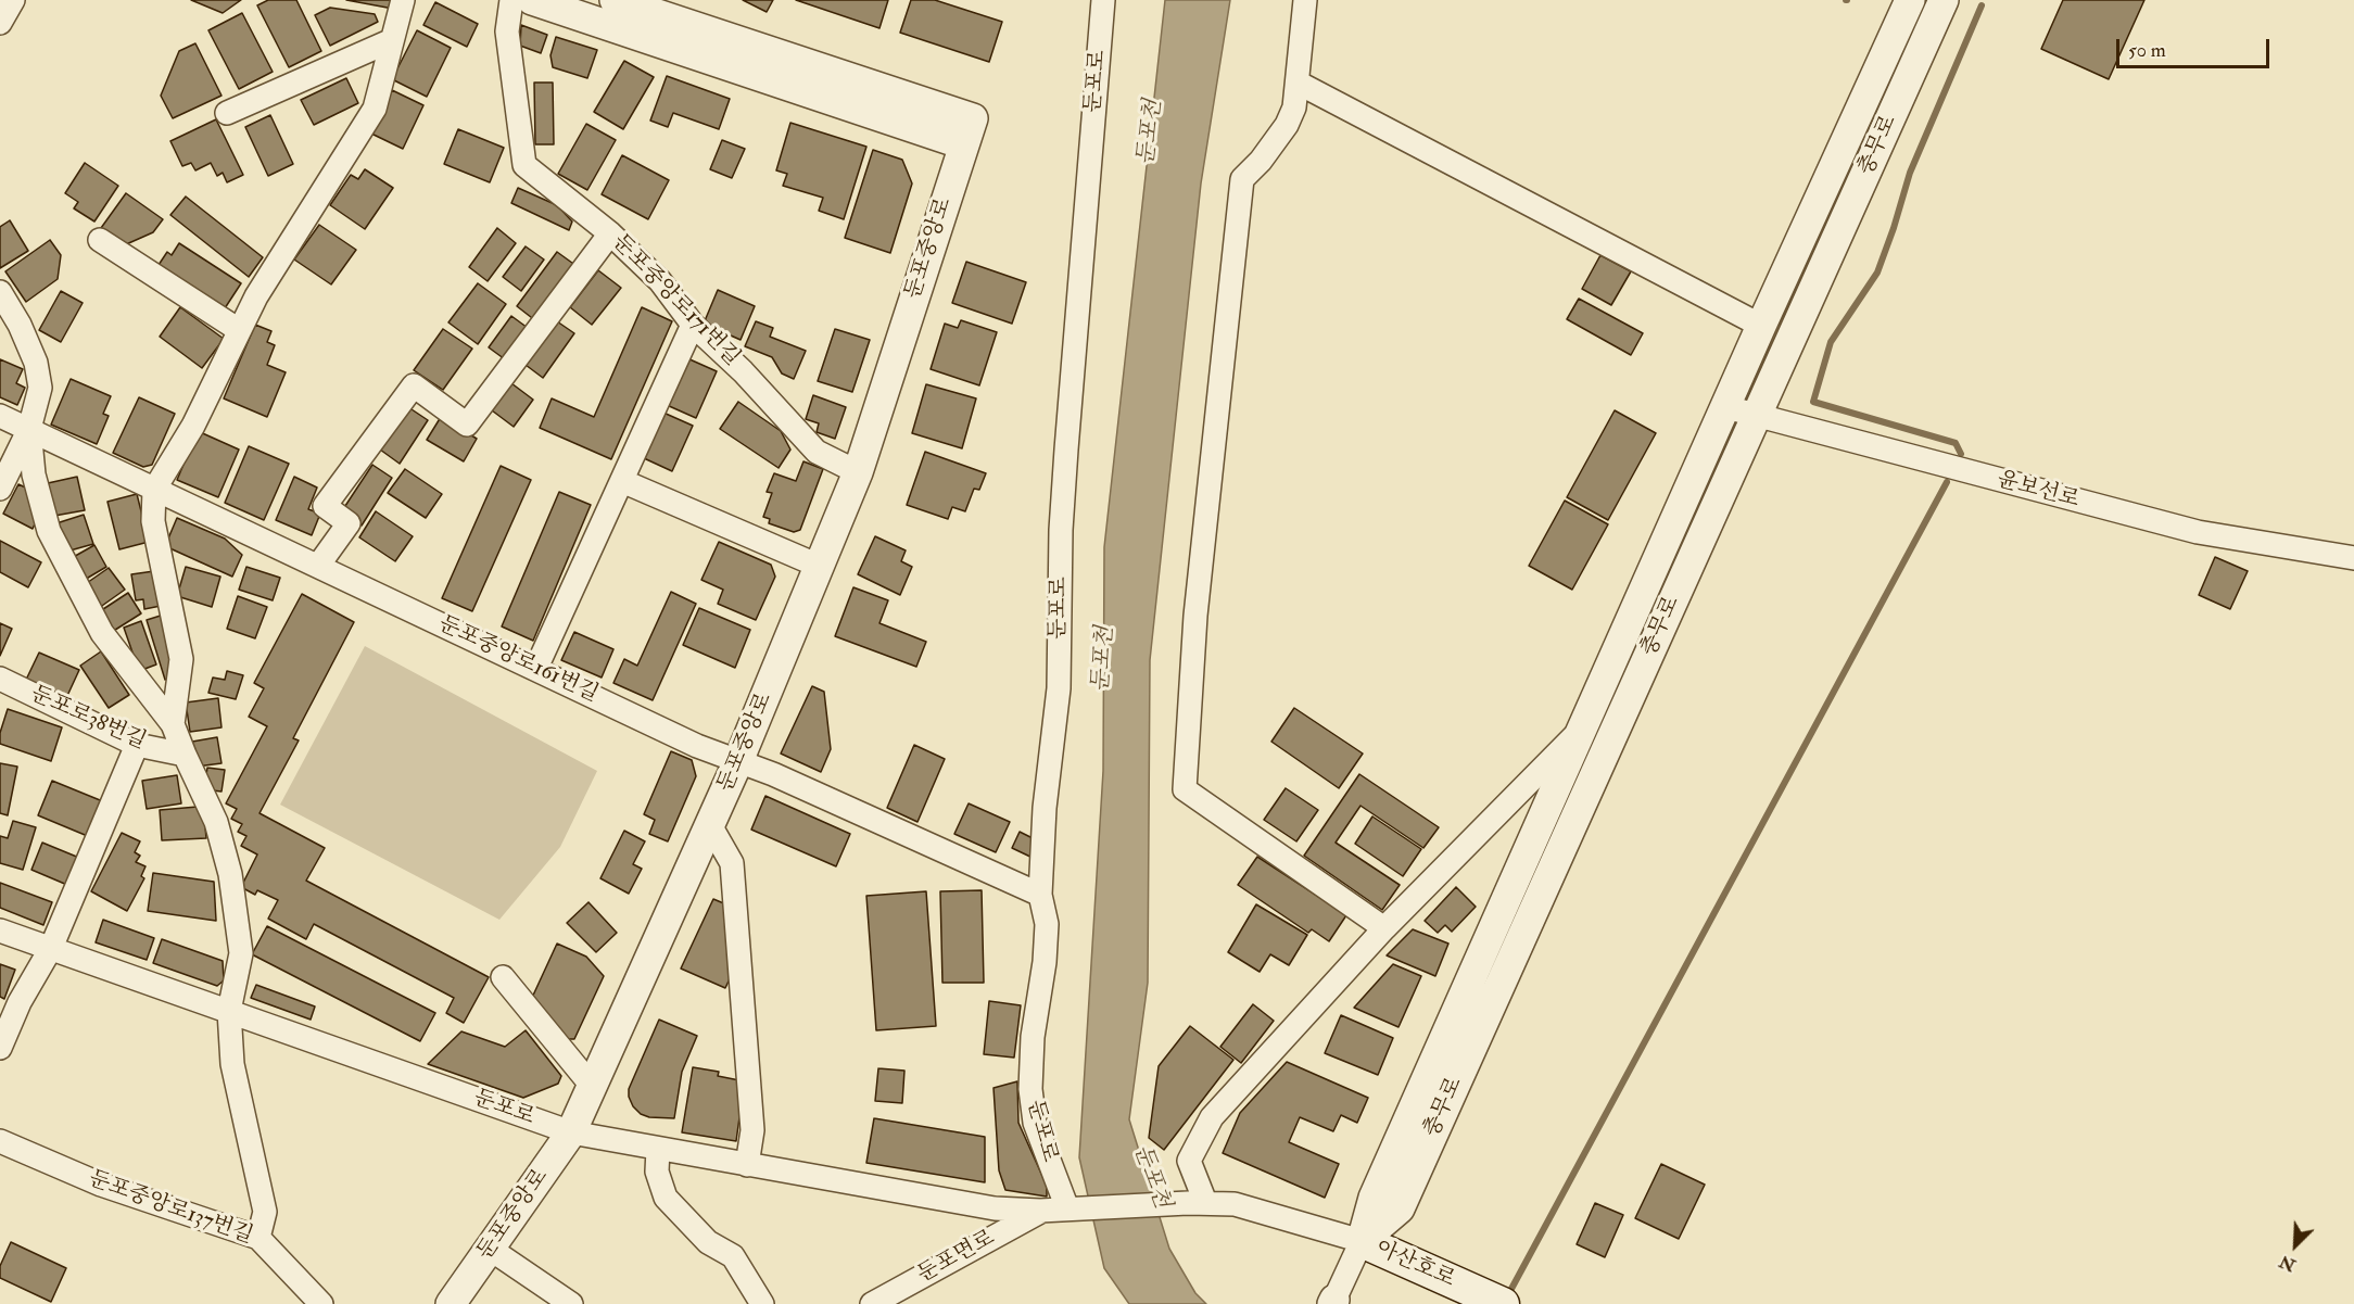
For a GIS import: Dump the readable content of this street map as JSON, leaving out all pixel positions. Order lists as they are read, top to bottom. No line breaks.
{"streets":{"main road":["아산호로"],"street":["둔포로","충무로","둔포중앙로","둔포중앙로171번길","윤보선로","둔포중앙로161번길","둔포로38번길","둔포중앙로137번길","둔포면로"]},"crossings":[["둔포로","둔포중앙로"],["둔포로","둔포중앙로161번길"],["둔포로","둔포면로"],["충무로","윤보선로"],["충무로","아산호로"],["둔포중앙로","둔포중앙로171번길"],["둔포중앙로","둔포중앙로161번길"]],"water":["둔포천"],"scale_bar":"50 m","north":"bottom left"}
